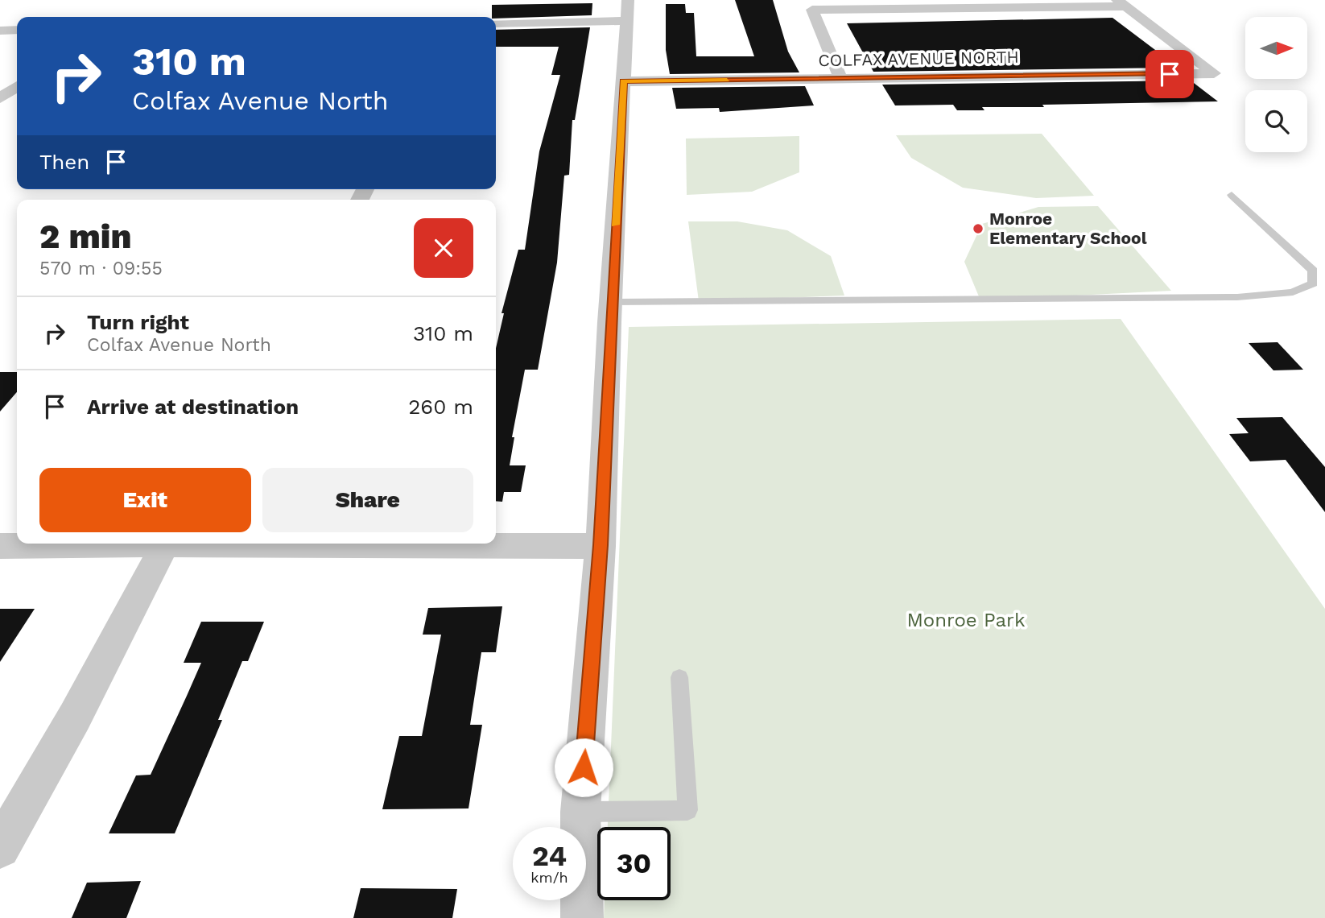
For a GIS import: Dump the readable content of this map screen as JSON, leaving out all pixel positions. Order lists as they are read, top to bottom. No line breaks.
{"streets":{"street":["COLFAX AVENUE NORTH"]},"parks":["Monroe Park"],"places":["Monroe Elementary School"],"north":"right","page":{"turn":["310 m","Colfax Avenue North"],"then":"Then","heading":["2 min","570 m · 09:55"],"list":[{"name":"Turn right","note":"Colfax Avenue North","value":"310 m"},{"name":"Arrive at destination","value":"260 m"}],"buttons":["Exit","Share"],"speed":"24 km/h","limit":"30"}}
